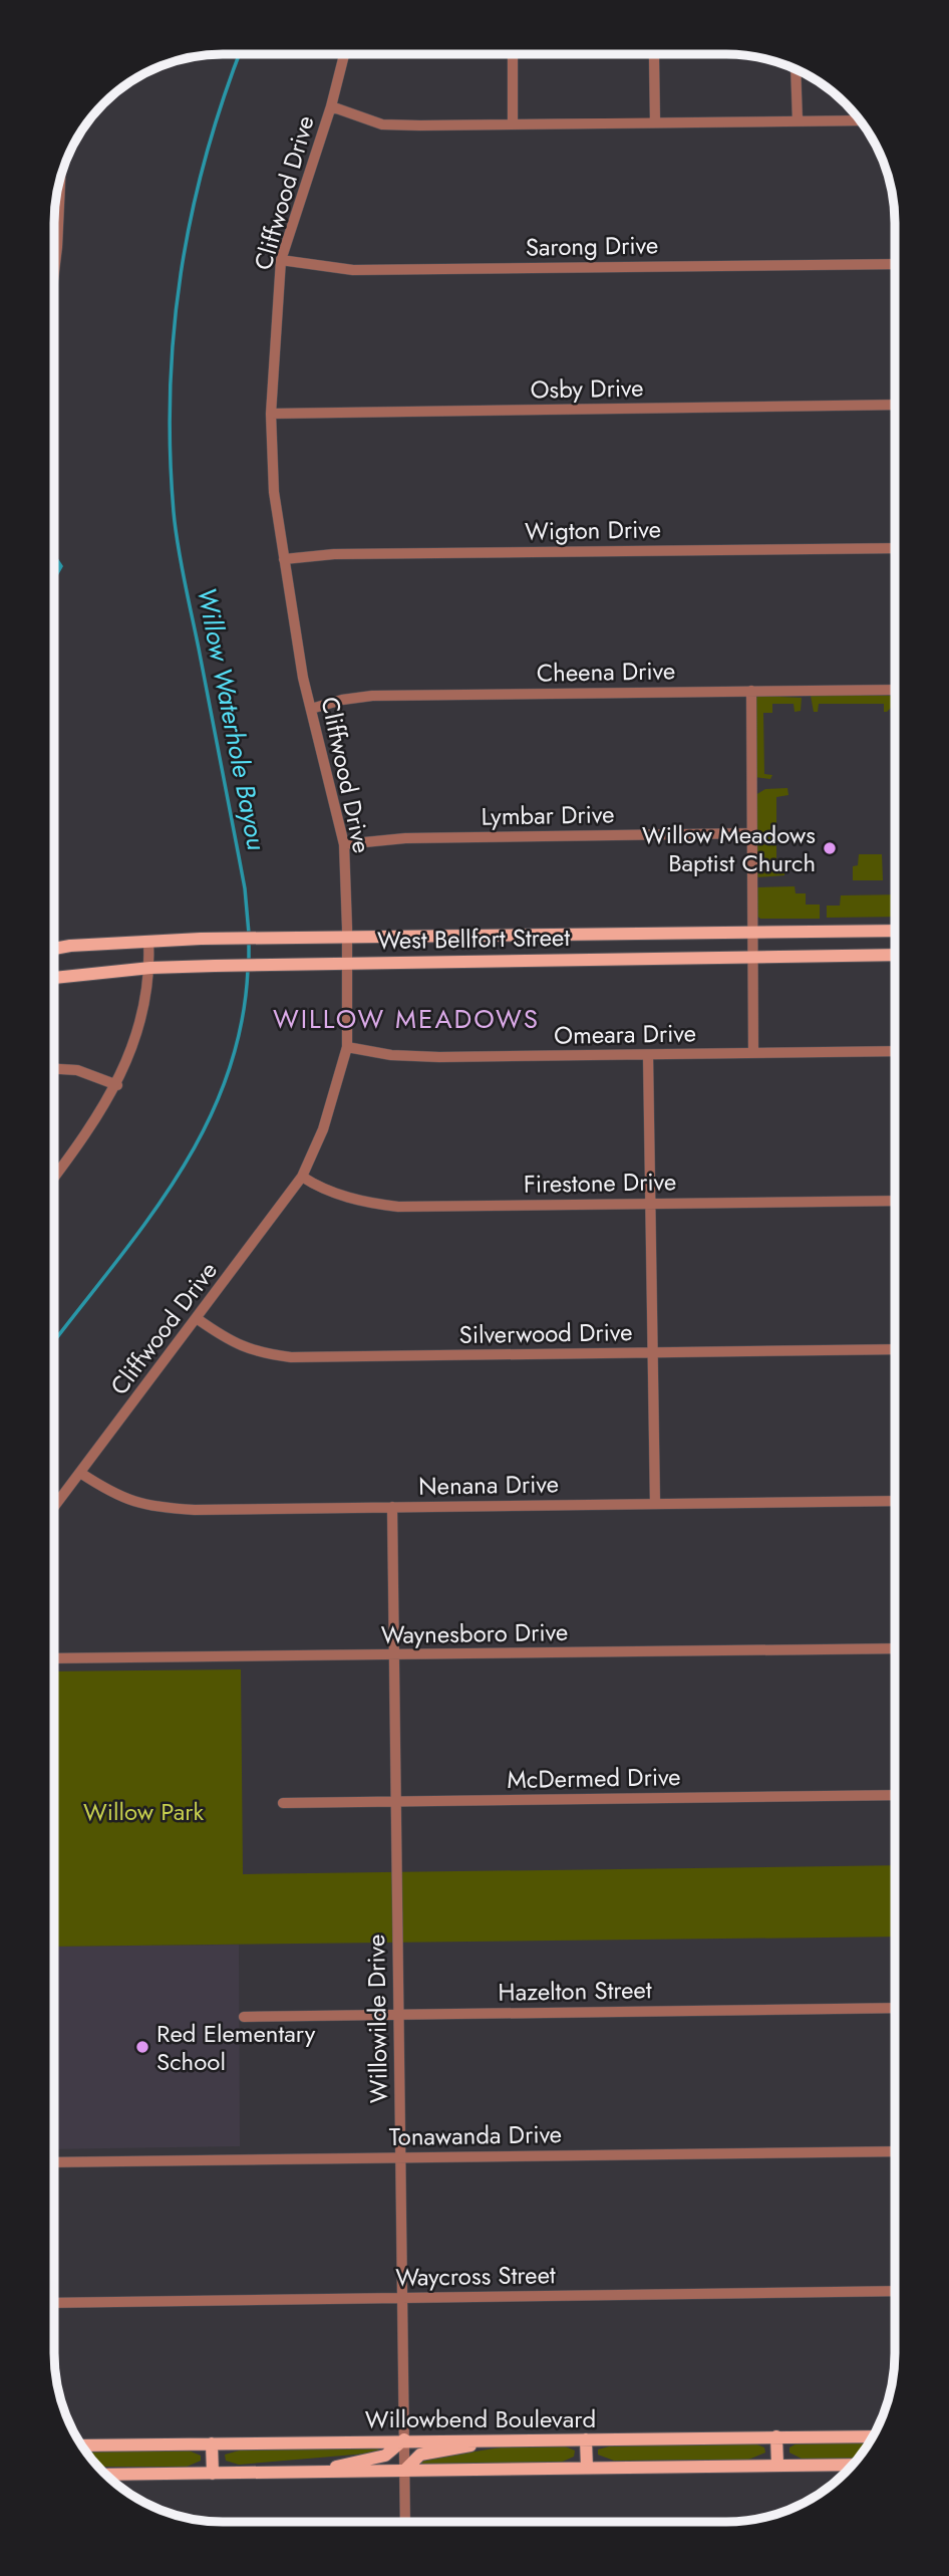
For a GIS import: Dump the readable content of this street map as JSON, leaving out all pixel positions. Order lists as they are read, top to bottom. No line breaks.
{"streets":{"main road":["West Bellfort Street","Willowbend Boulevard"],"street":["Cliffwood Drive","Sarong Drive","Osby Drive","Wigton Drive","Cheena Drive","Lymbar Drive","Omeara Drive","Firestone Drive","Silverwood Drive","Nenana Drive","Waynesboro Drive","McDermed Drive","Hazelton Street","Willowilde Drive","Tonawanda Drive","Waycross Street"]},"crossings":[["Cliffwood Drive","Sarong Drive"],["Cliffwood Drive","Osby Drive"],["Cliffwood Drive","Wigton Drive"],["Cliffwood Drive","Cheena Drive"],["Cliffwood Drive","Lymbar Drive"],["Cliffwood Drive","West Bellfort Street"],["Cliffwood Drive","Omeara Drive"],["Cliffwood Drive","Firestone Drive"],["Cliffwood Drive","Silverwood Drive"],["Cliffwood Drive","Nenana Drive"],["Nenana Drive","Willowilde Drive"],["Waynesboro Drive","Willowilde Drive"],["McDermed Drive","Willowilde Drive"],["Hazelton Street","Willowilde Drive"],["Willowilde Drive","Tonawanda Drive"],["Willowilde Drive","Waycross Street"],["Willowilde Drive","Willowbend Boulevard"]],"districts":["WILLOW MEADOWS"],"water":["Willow Waterhole Bayou"],"parks":["Willow Park"],"places":["Willow Meadows Baptist Church","Red Elementary School"]}
